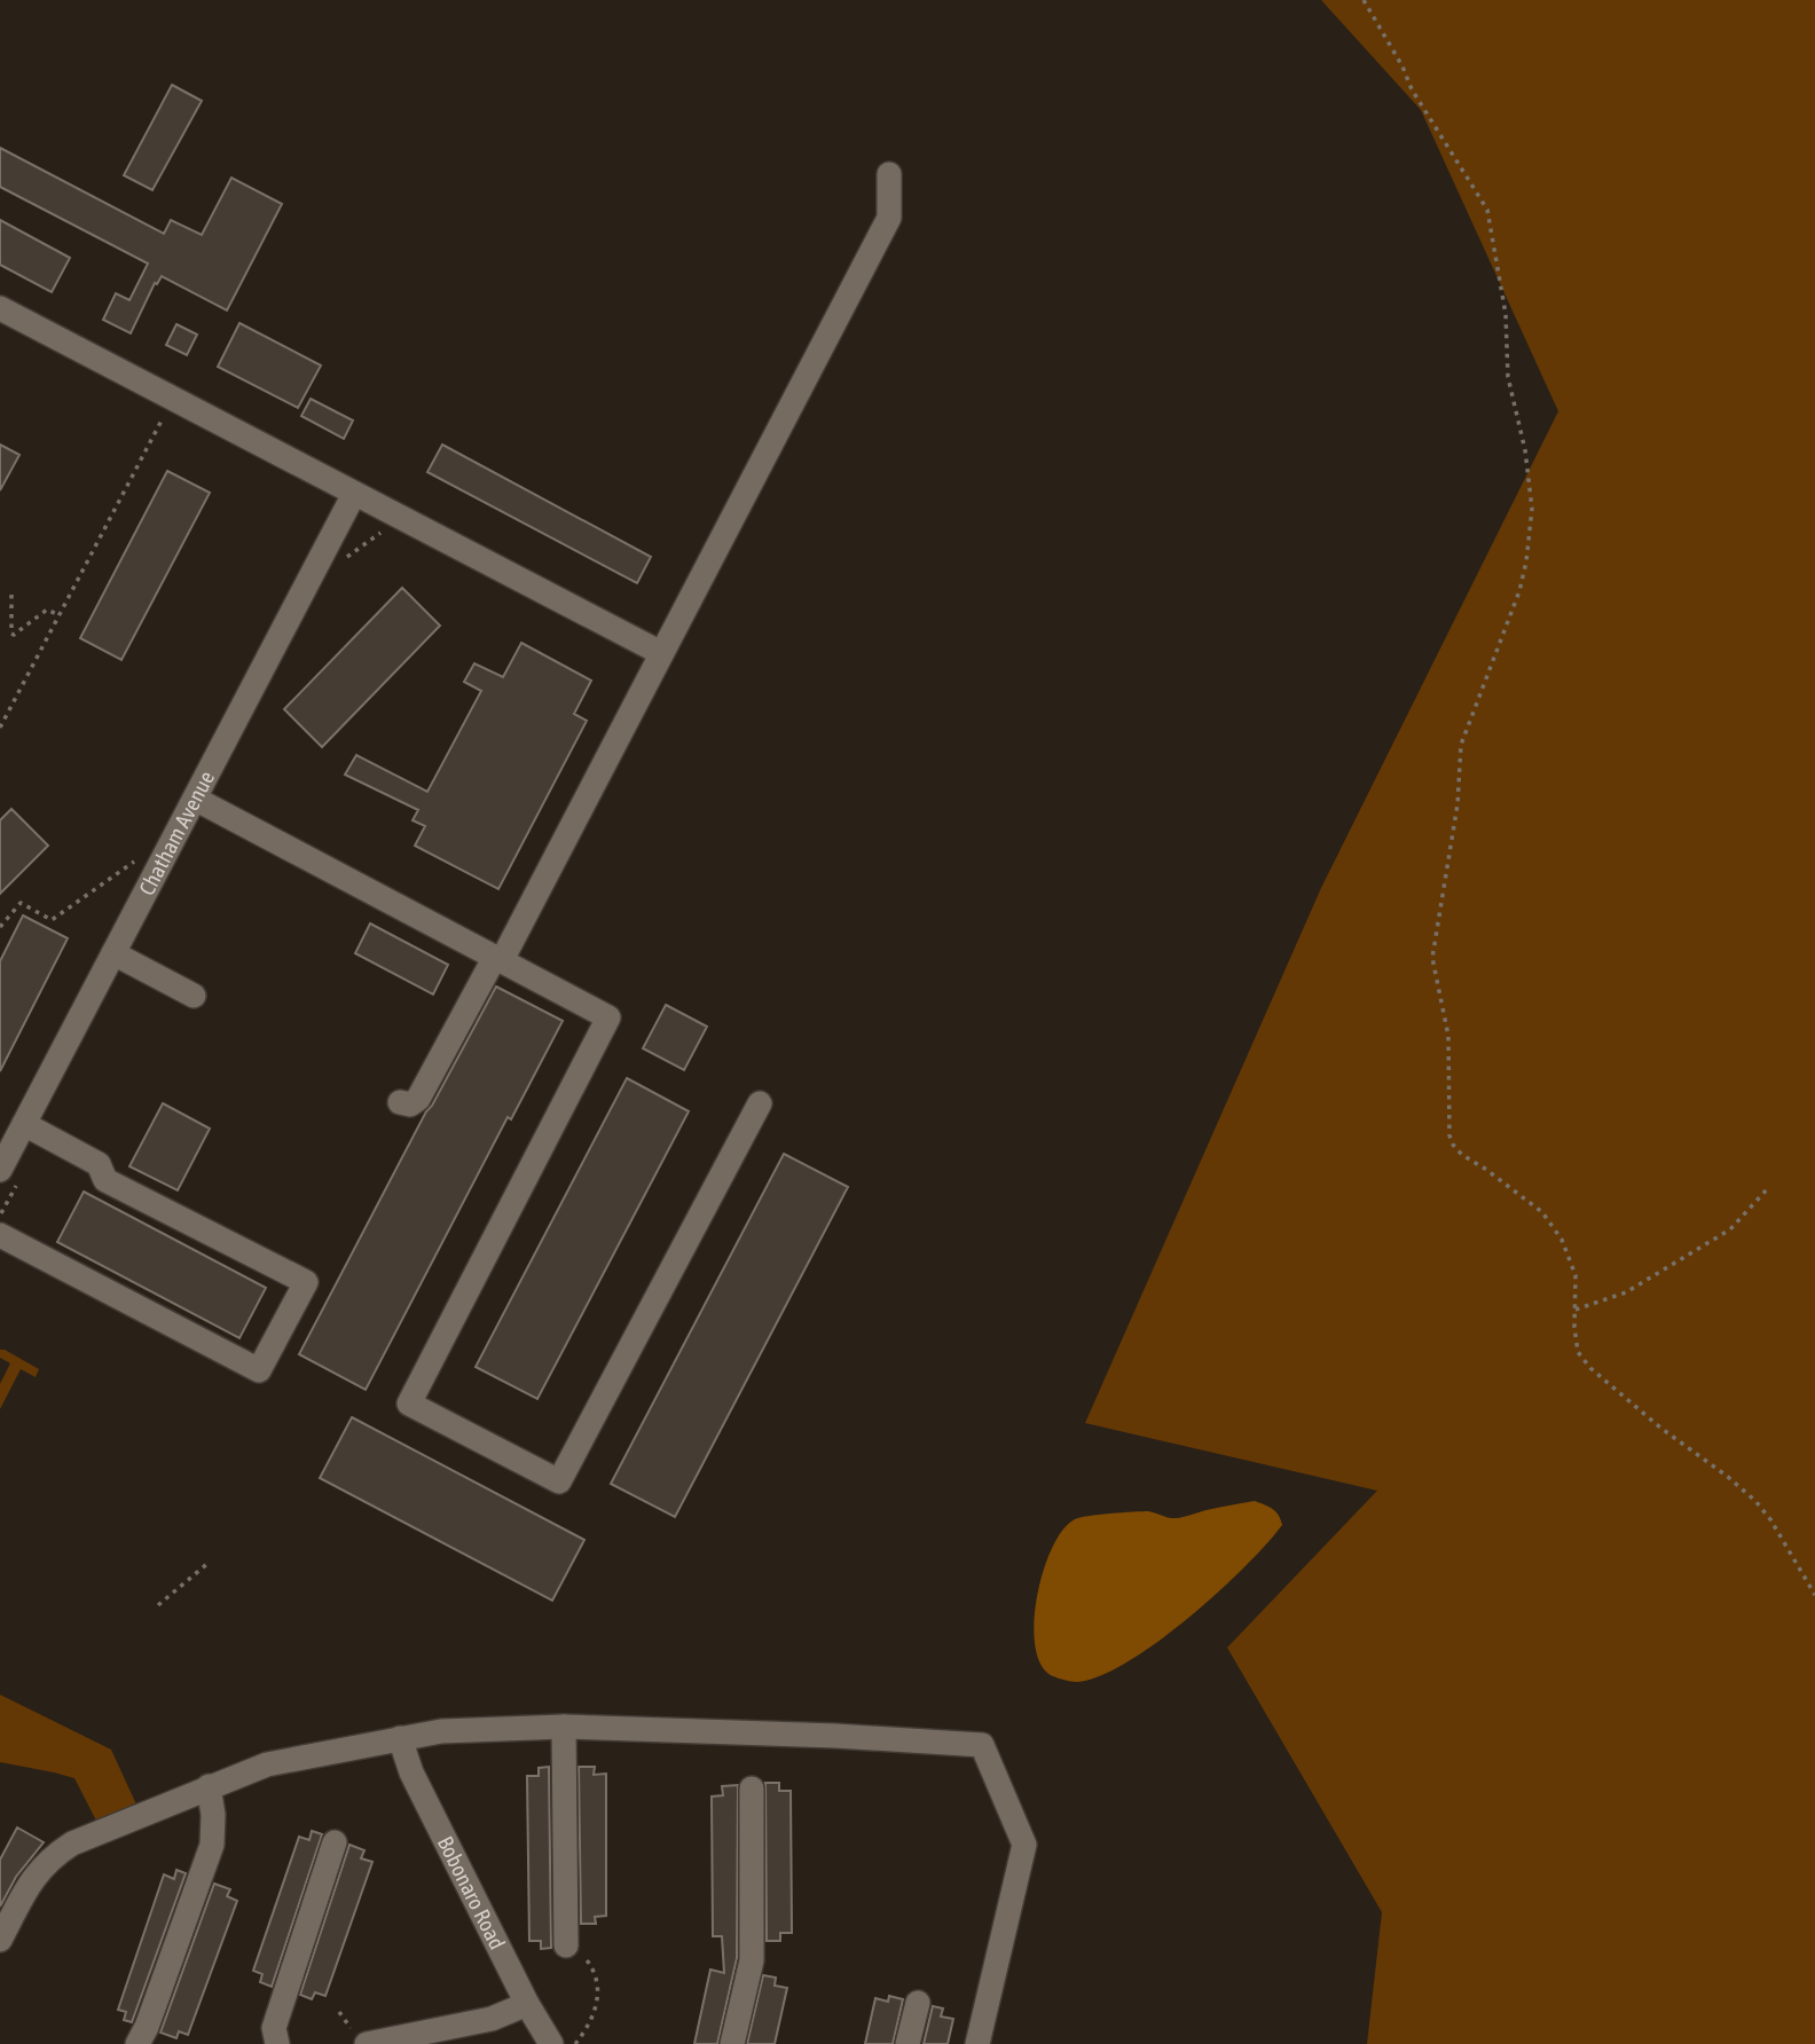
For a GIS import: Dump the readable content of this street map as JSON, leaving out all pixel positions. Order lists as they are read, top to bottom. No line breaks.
{"streets":{"lane":["Chatham Avenue","Bobonaro Road"]}}
